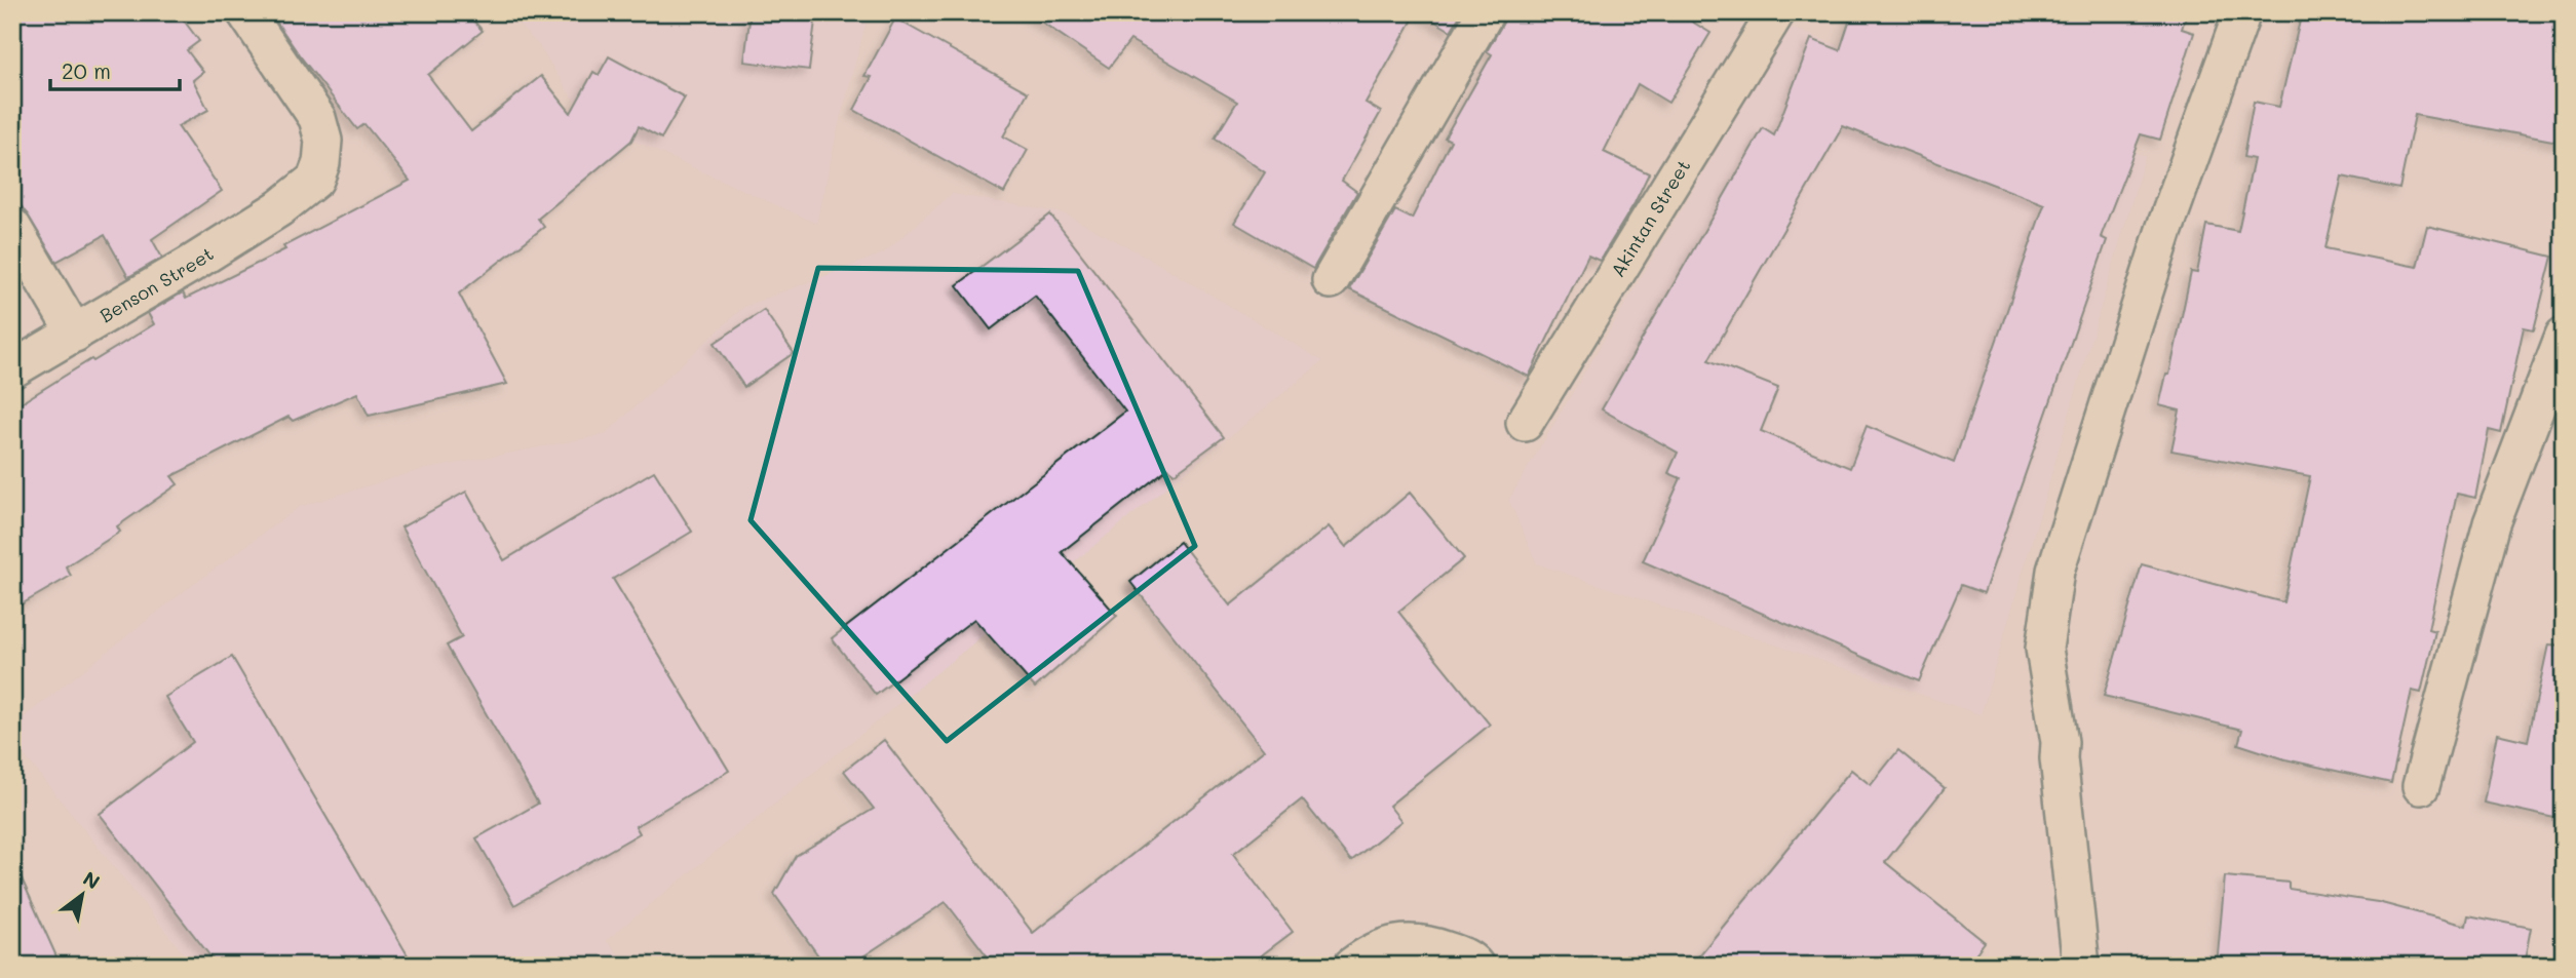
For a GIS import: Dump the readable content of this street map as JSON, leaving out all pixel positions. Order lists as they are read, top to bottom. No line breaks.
{"streets":{"street":["Akintan Street","Benson Street"]},"scale_bar":"20 m","north":"top right"}
